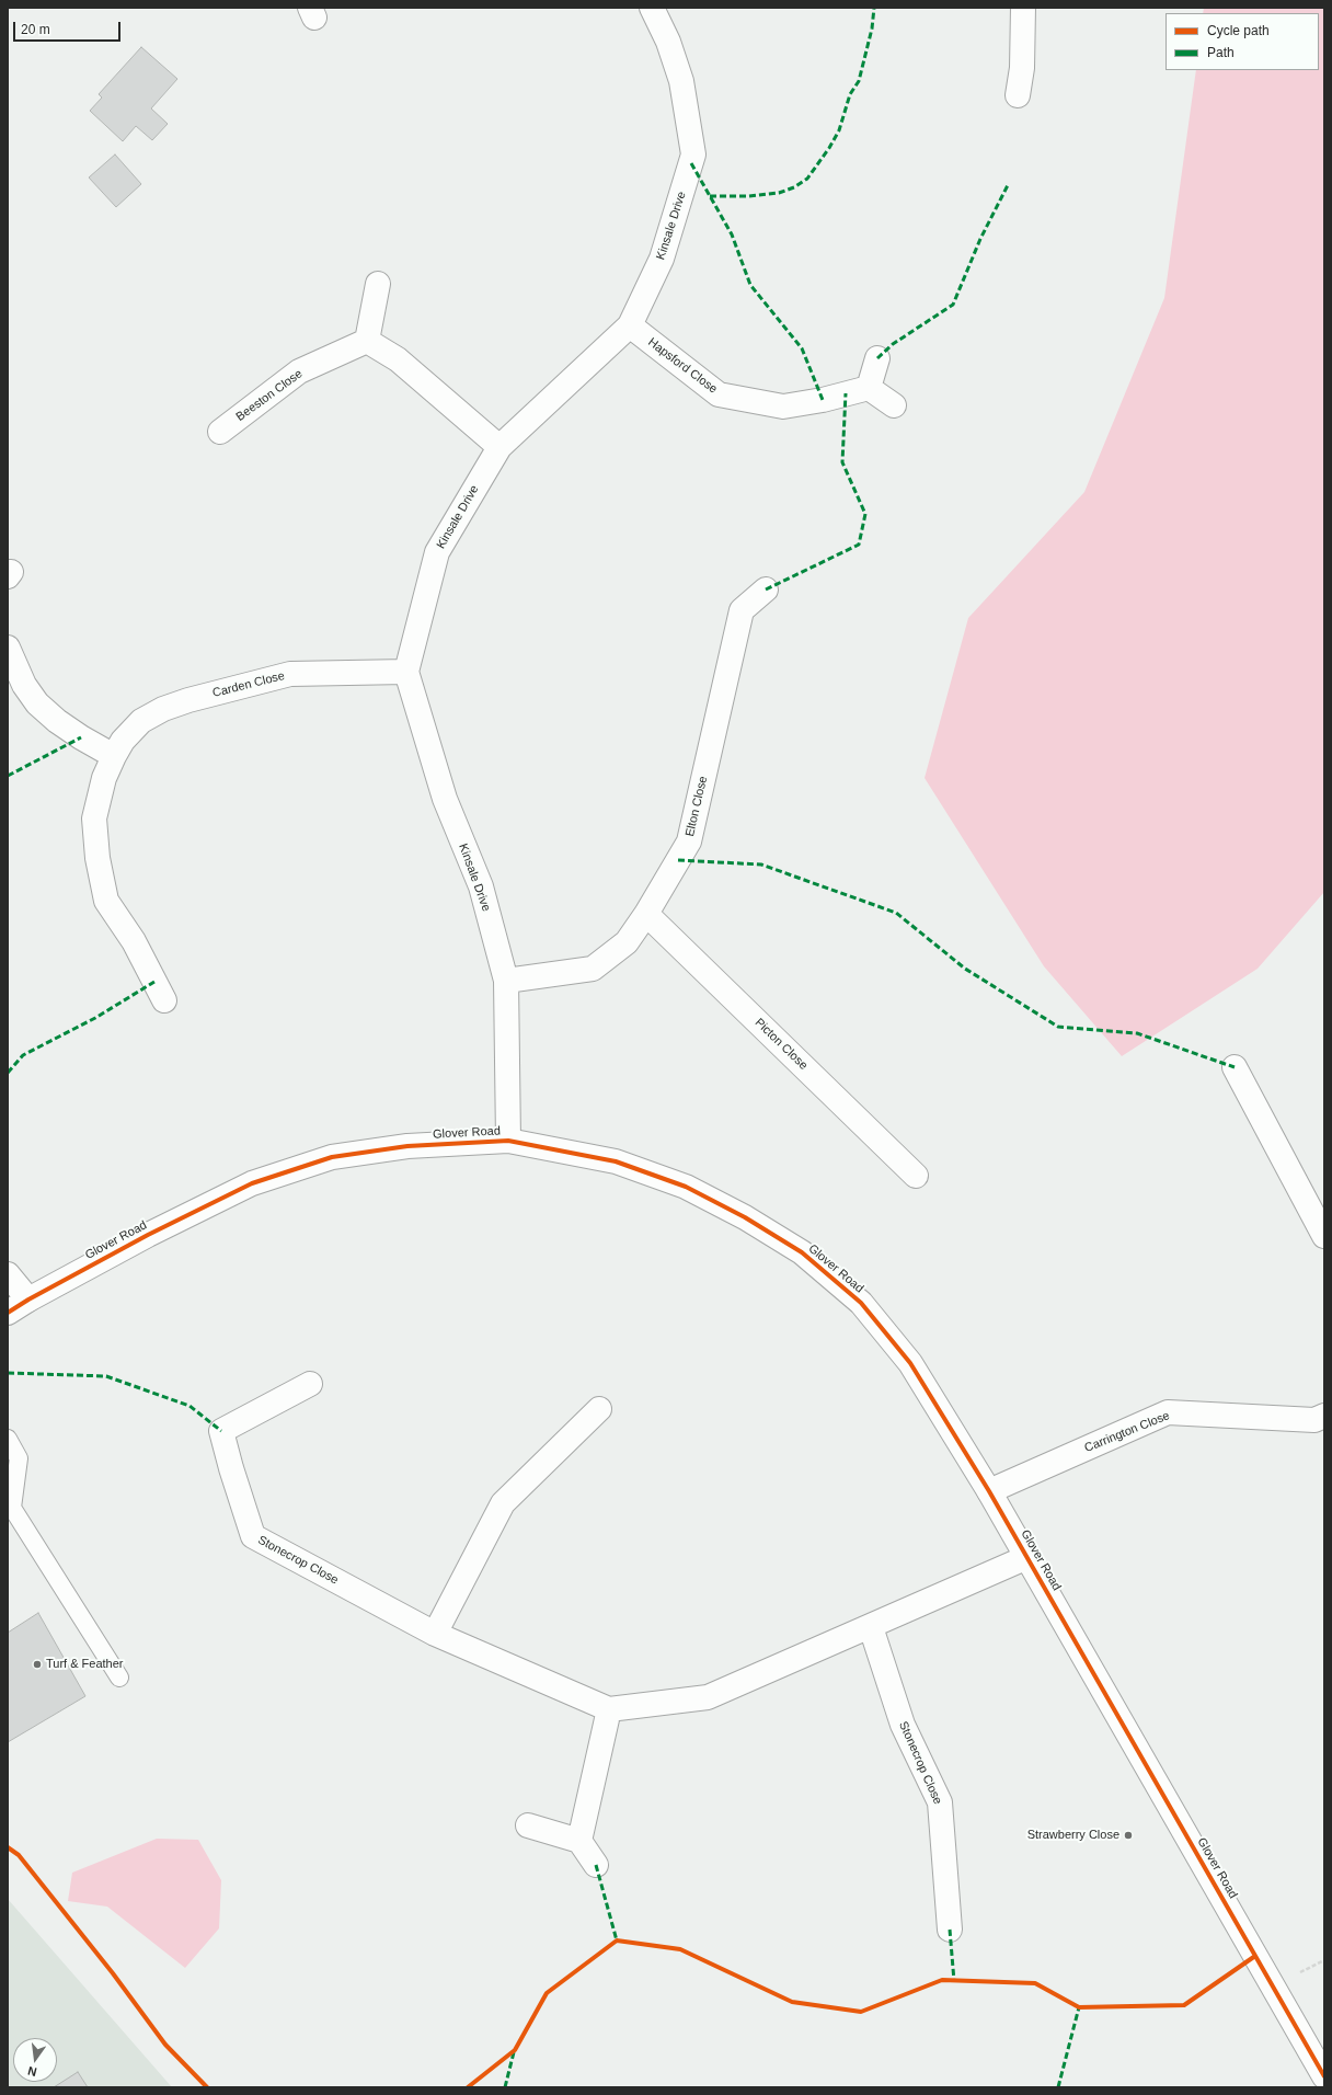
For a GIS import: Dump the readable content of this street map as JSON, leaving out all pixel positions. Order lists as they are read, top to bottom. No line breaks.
{"streets":{"street":["Kinsale Drive","Hapsford Close","Beeston Close","Carden Close","Elton Close","Picton Close","Glover Road","Carrington Close","Stonecrop Close"]},"crossings":[["Kinsale Drive","Hapsford Close"],["Kinsale Drive","Carden Close"],["Kinsale Drive","Elton Close"],["Kinsale Drive","Glover Road"],["Elton Close","Picton Close"],["Glover Road","Carrington Close"]],"places":["Turf & Feather","Strawberry Close"],"legend":["Cycle path","Path"],"scale_bar":"20 m","north":"bottom"}
